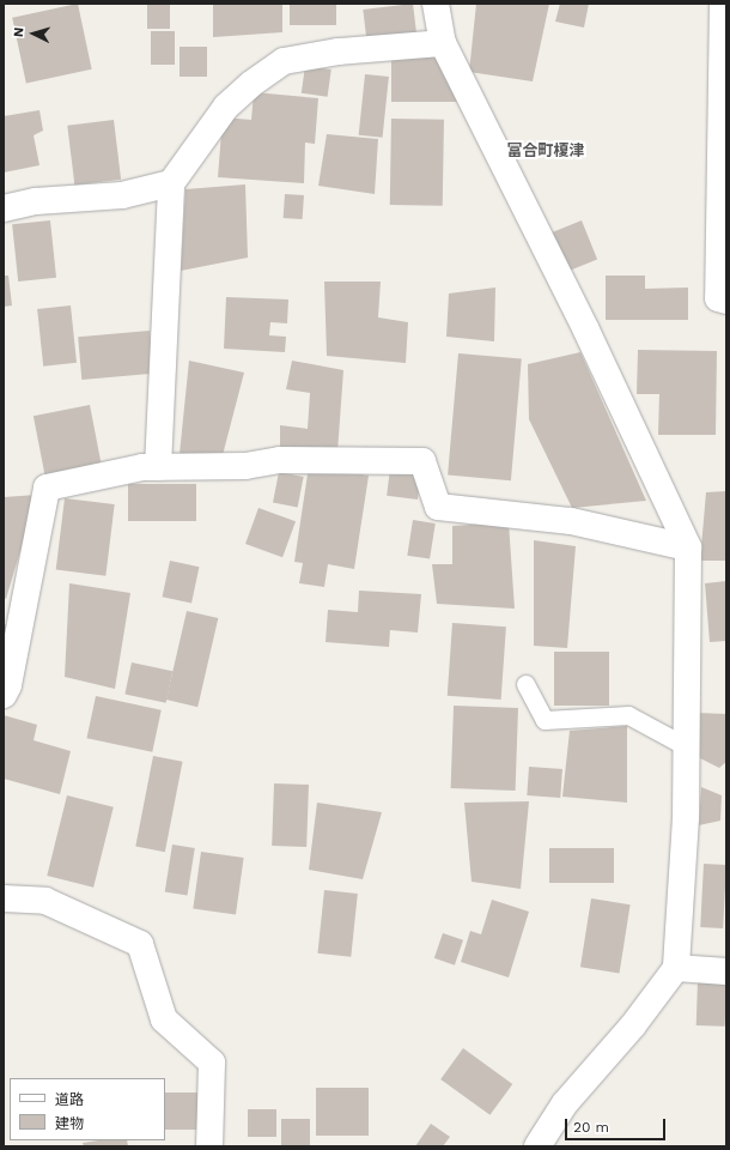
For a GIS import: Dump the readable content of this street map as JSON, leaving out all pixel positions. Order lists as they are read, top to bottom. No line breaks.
{"districts":["富合町榎津"],"legend":["道路","建物"],"scale_bar":"20 m","north":"left"}
